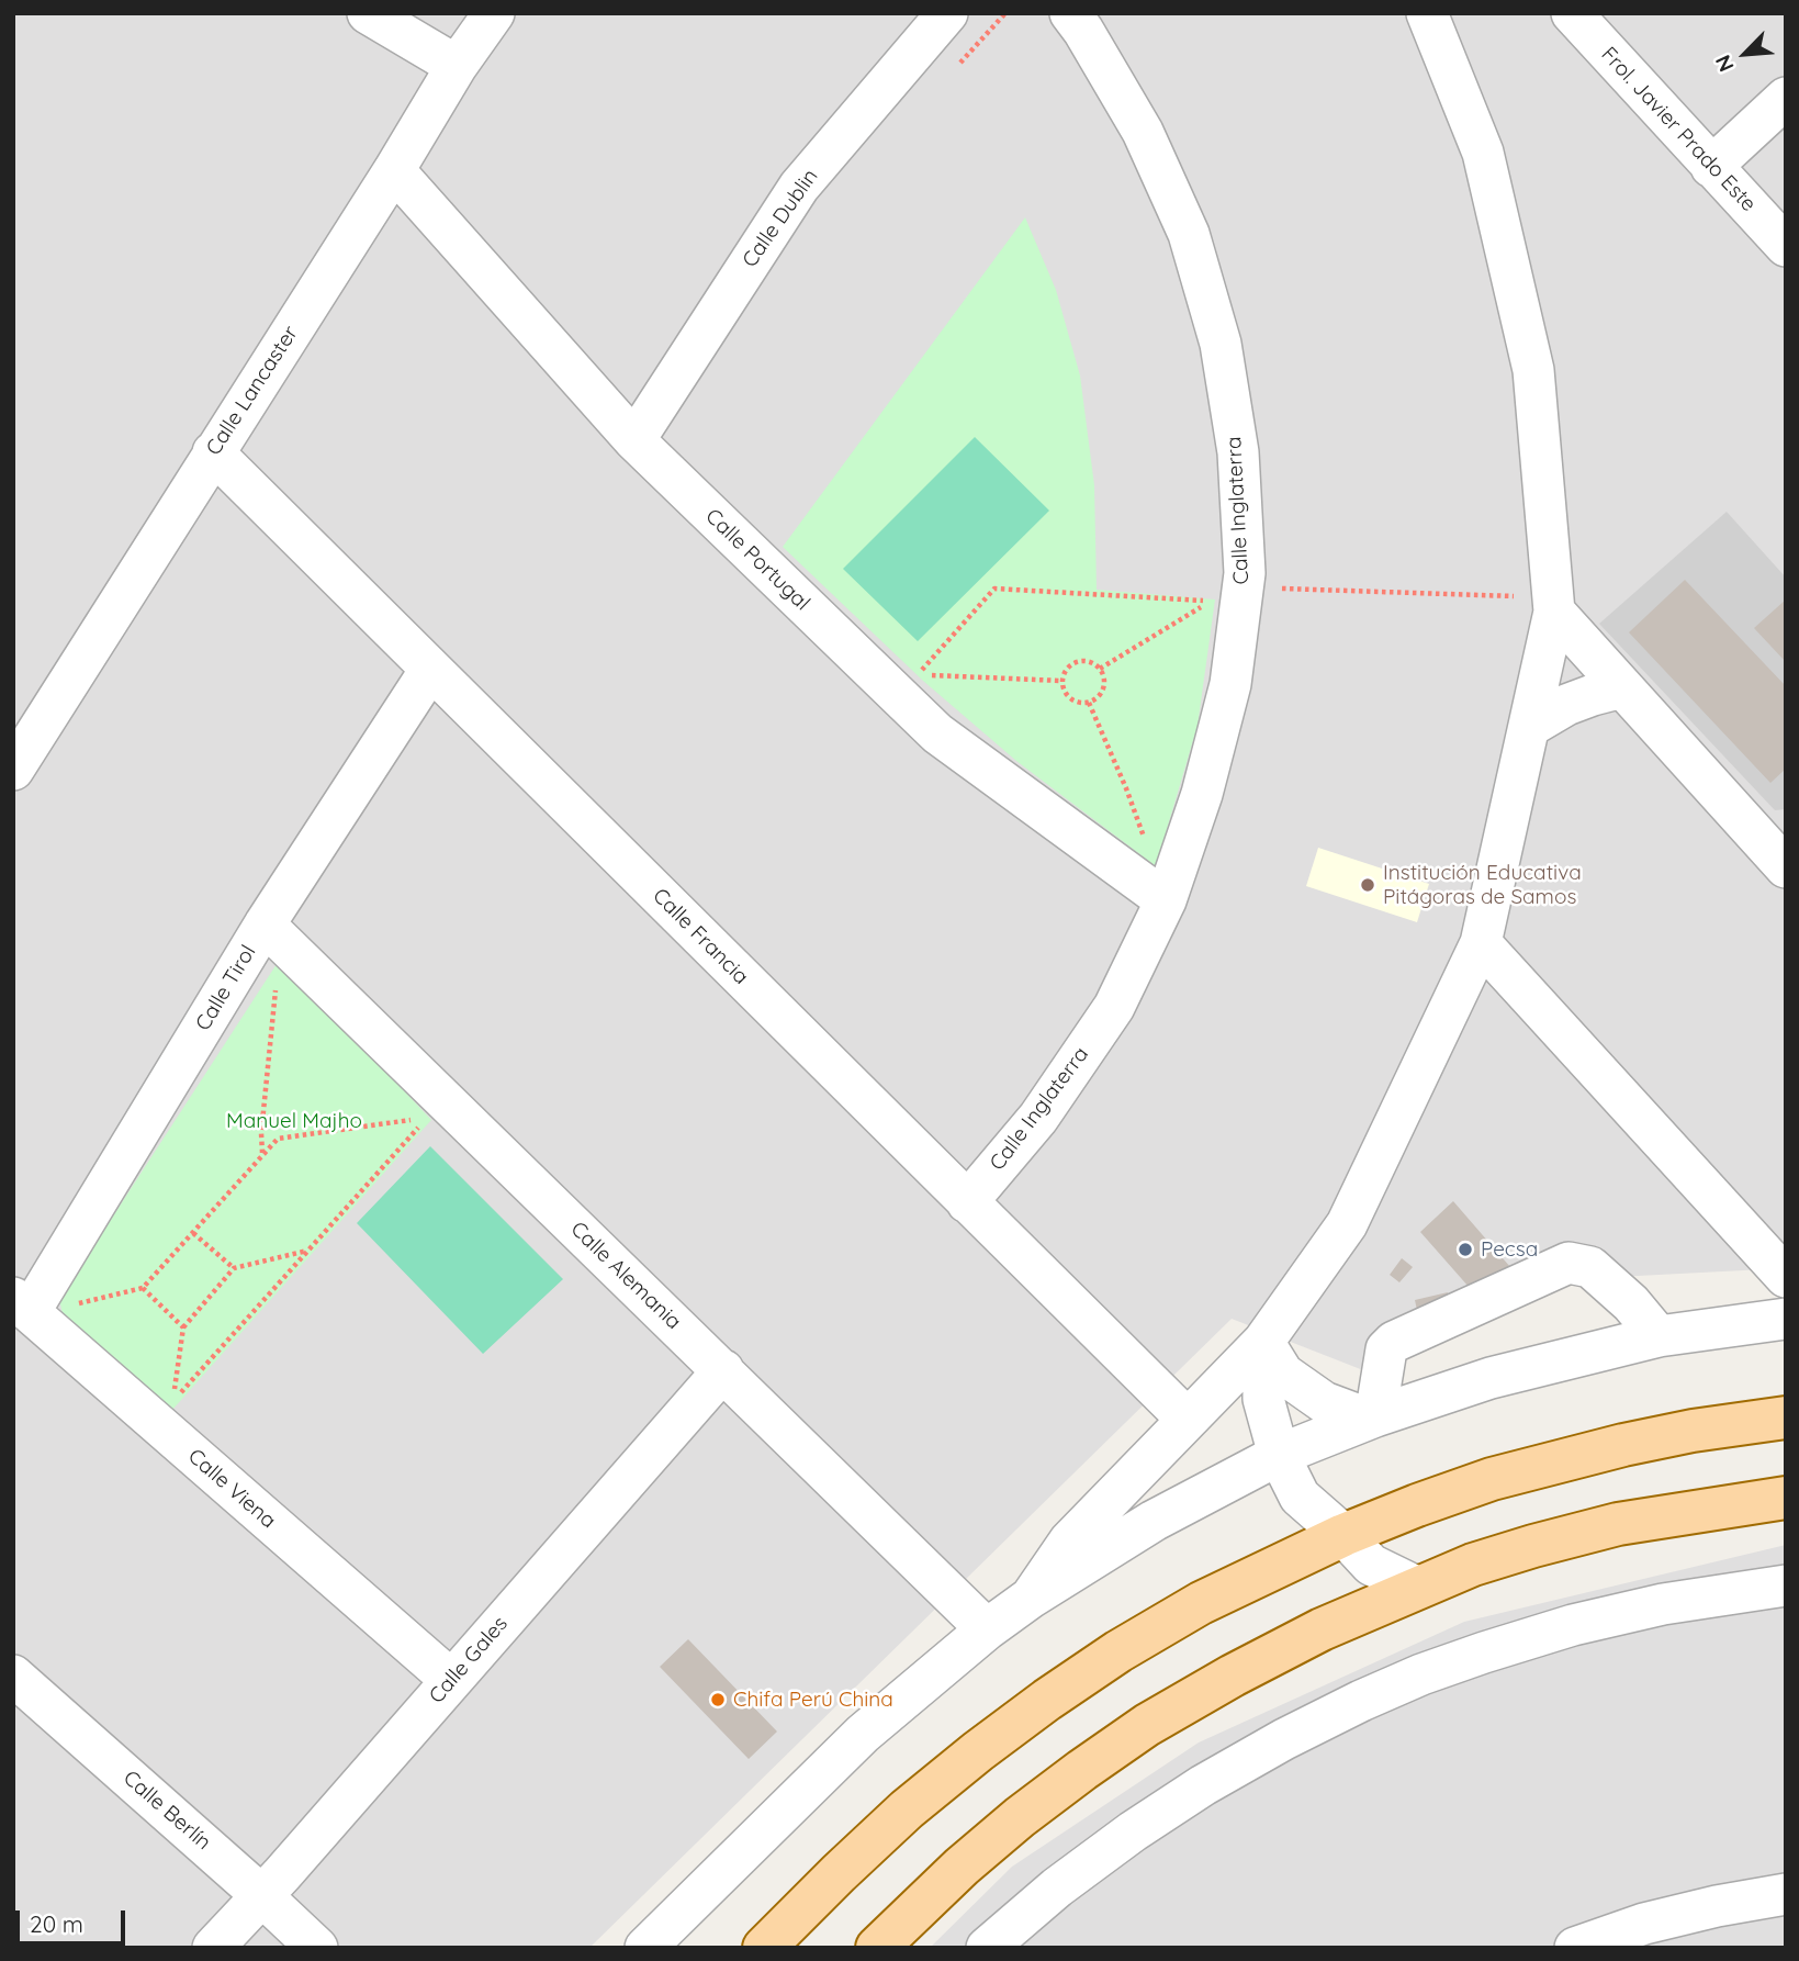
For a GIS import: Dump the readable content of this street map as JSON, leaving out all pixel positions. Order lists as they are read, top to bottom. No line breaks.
{"streets":{"street":["Frol. Javier Prado Este","Calle Dublin","Calle Lancaster","Calle Inglaterra","Calle Portugal","Calle Francia","Calle Tirol","Calle Alemania","Calle Viena","Calle Gales","Calle Berlín"]},"crossings":[["Calle Dublin","Calle Portugal"],["Calle Lancaster","Calle Portugal"],["Calle Lancaster","Calle Francia"],["Calle Inglaterra","Calle Portugal"],["Calle Inglaterra","Calle Francia"],["Calle Francia","Calle Tirol"],["Calle Tirol","Calle Alemania"],["Calle Tirol","Calle Viena"],["Calle Alemania","Calle Gales"],["Calle Viena","Calle Gales"],["Calle Gales","Calle Berlín"]],"parks":["Manuel Majho"],"places":["Institución Educativa Pitágoras de Samos","Pecsa","Chifa Perú China"],"scale_bar":"20 m","north":"bottom left"}
